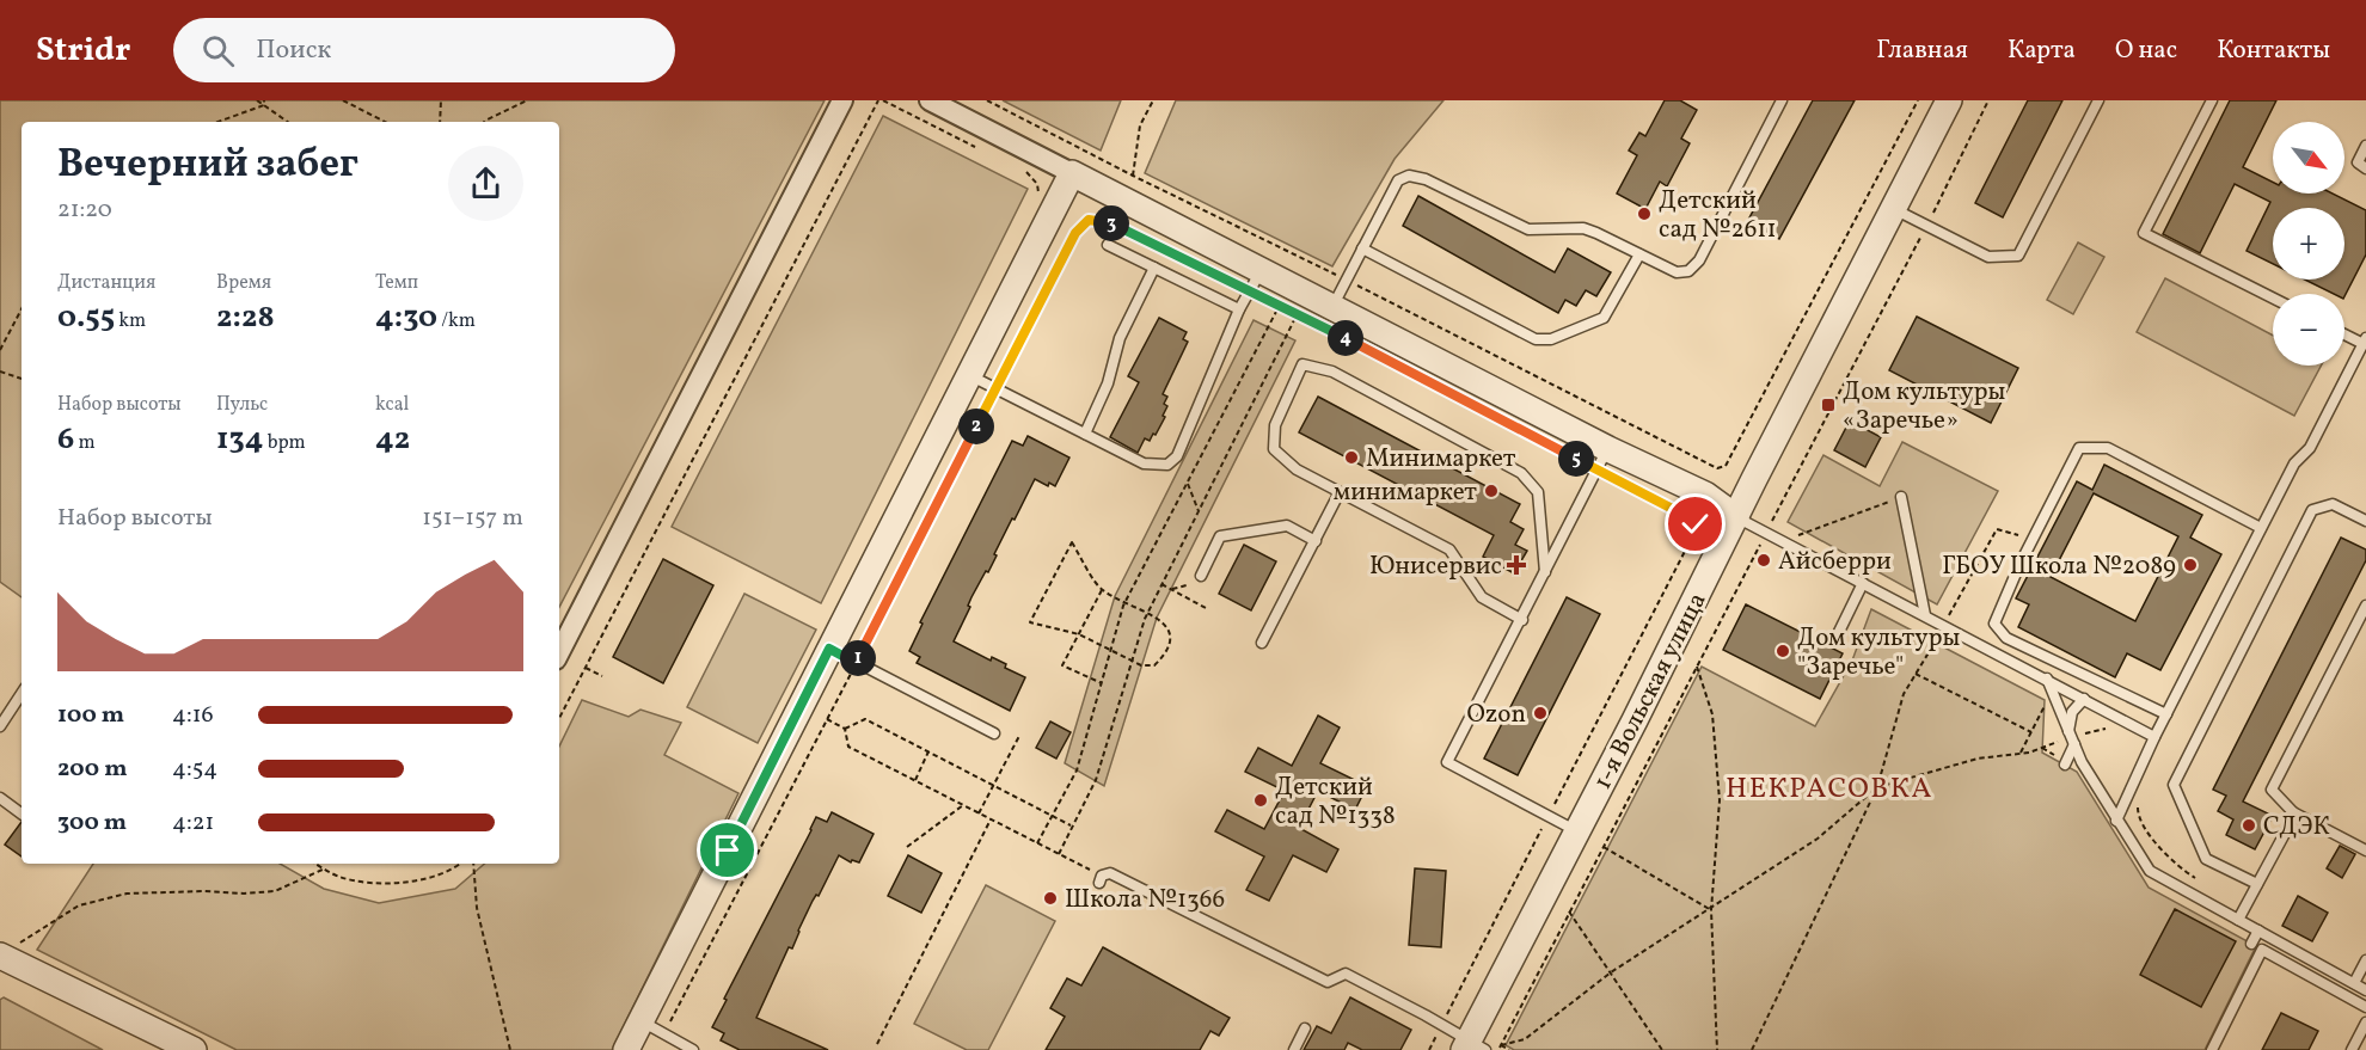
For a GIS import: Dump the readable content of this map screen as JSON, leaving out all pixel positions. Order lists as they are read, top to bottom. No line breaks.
{"streets":{"street":["1-я Вольская улица"]},"districts":["НЕКРАСОВКА"],"places":{"other":["Детский сад №2611","Минимаркет","минимаркет","Айсберри","ГБОУ Школа №2089","Дом культуры \"Заречье\"","Ozon","Детский сад №1338","СДЭК","Школа №1366"],"transit":["Дом культуры «Заречье»"],"health":["Юнисервис"]},"north":"bottom right","page":{"header":"Stridr","search":"Поиск","nav":["Главная","Карта","О нас","Контакты"],"map_buttons":["+","−"],"heading":["Вечерний забег","21:20"],"pins":["3","4","2","5","1"],"stats":[["Дистанция","0.55 km"],["Время","2:28"],["Темп","4:30 /km"],["Набор высоты","6 m"],["Пульс","134 bpm"],["kcal","42"]],"chart":["Набор высоты","151–157 m"],"list":[{"name":"100 m","note":"4:16"},{"name":"200 m","note":"4:54"},{"name":"300 m","note":"4:21"}]}}
